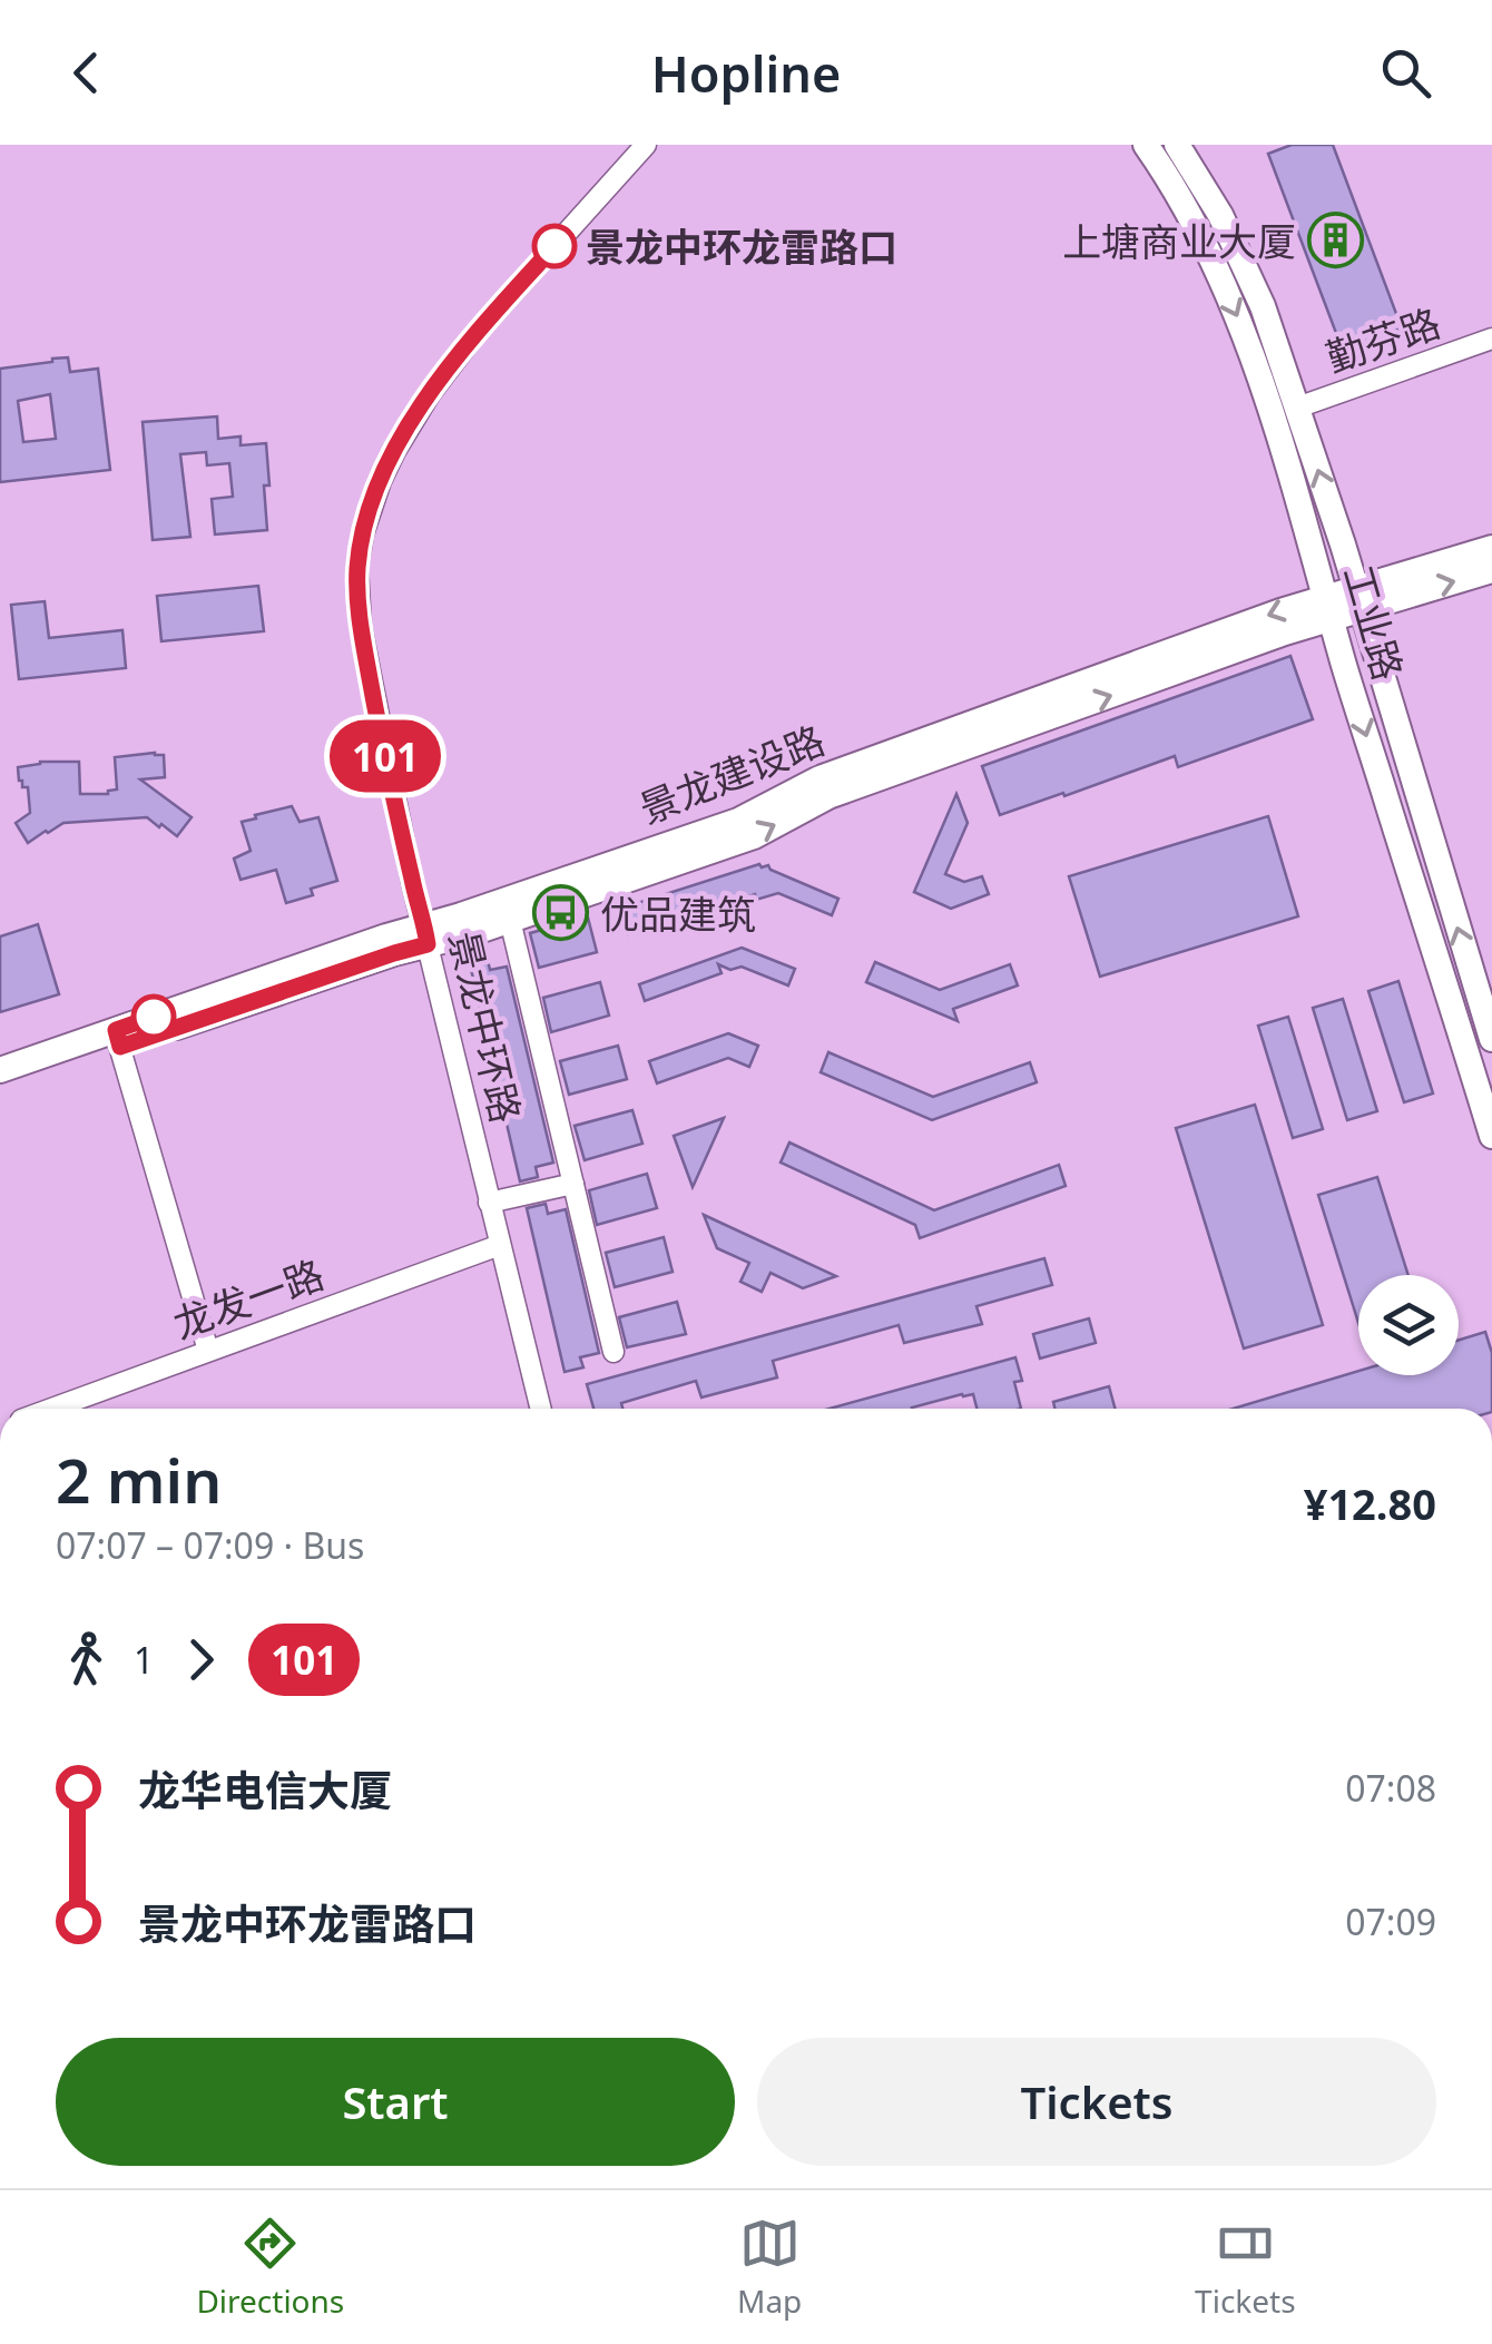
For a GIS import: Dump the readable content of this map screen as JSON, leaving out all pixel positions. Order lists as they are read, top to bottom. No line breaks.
{"streets":{"main road":["工业路","景龙建设路"],"street":["勤芬路","景龙中环路","龙发一路"]},"crossings":[["勤芬路","工业路"],["工业路","景龙建设路"],["景龙建设路","景龙中环路"],["景龙中环路","龙发一路"]],"places":{"building":["上塘商业大厦"],"other":["景龙中环龙雷路口"],"bus stop":["优品建筑"]},"lines":["bus line 101"],"page":{"header":"Hopline","on_map":"101","heading":["2 min","07:07 – 07:09 · Bus","¥12.80"],"legs":["1","101"],"list":[{"name":"龙华电信大厦","value":"07:08"},{"name":"景龙中环龙雷路口","value":"07:09"}],"buttons":["Start","Tickets"],"tabs":["Directions","Map","Tickets"]}}
